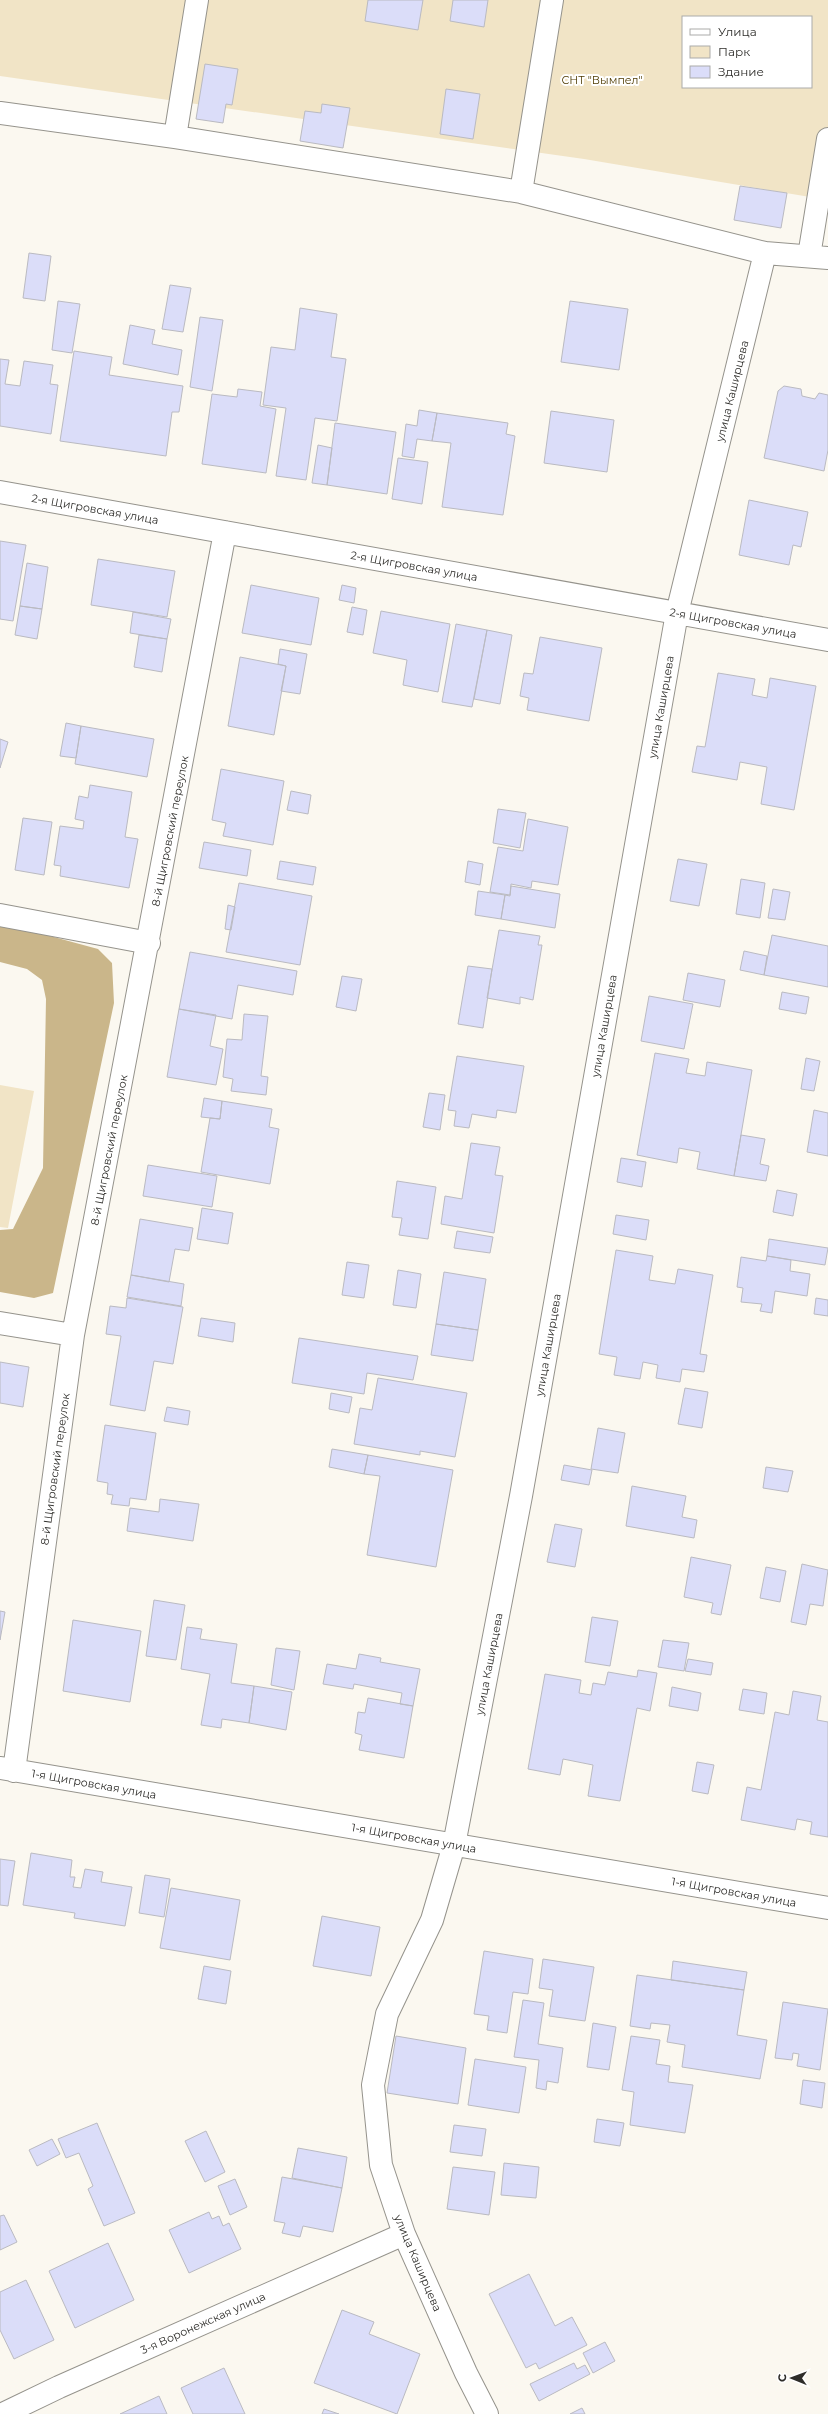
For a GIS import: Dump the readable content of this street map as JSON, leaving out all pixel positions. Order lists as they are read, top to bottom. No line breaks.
{"streets":{"street":["улица Каширцева","2-я Щигровская улица","8-й Щигровский переулок","1-я Щигровская улица","3-я Воронежская улица"]},"crossings":[["улица Каширцева","2-я Щигровская улица"],["улица Каширцева","1-я Щигровская улица"],["улица Каширцева","3-я Воронежская улица"],["2-я Щигровская улица","8-й Щигровский переулок"],["8-й Щигровский переулок","1-я Щигровская улица"]],"parks":["СНТ \"Вымпел\""],"legend":["Улица","Парк","Здание"],"north":"left"}
